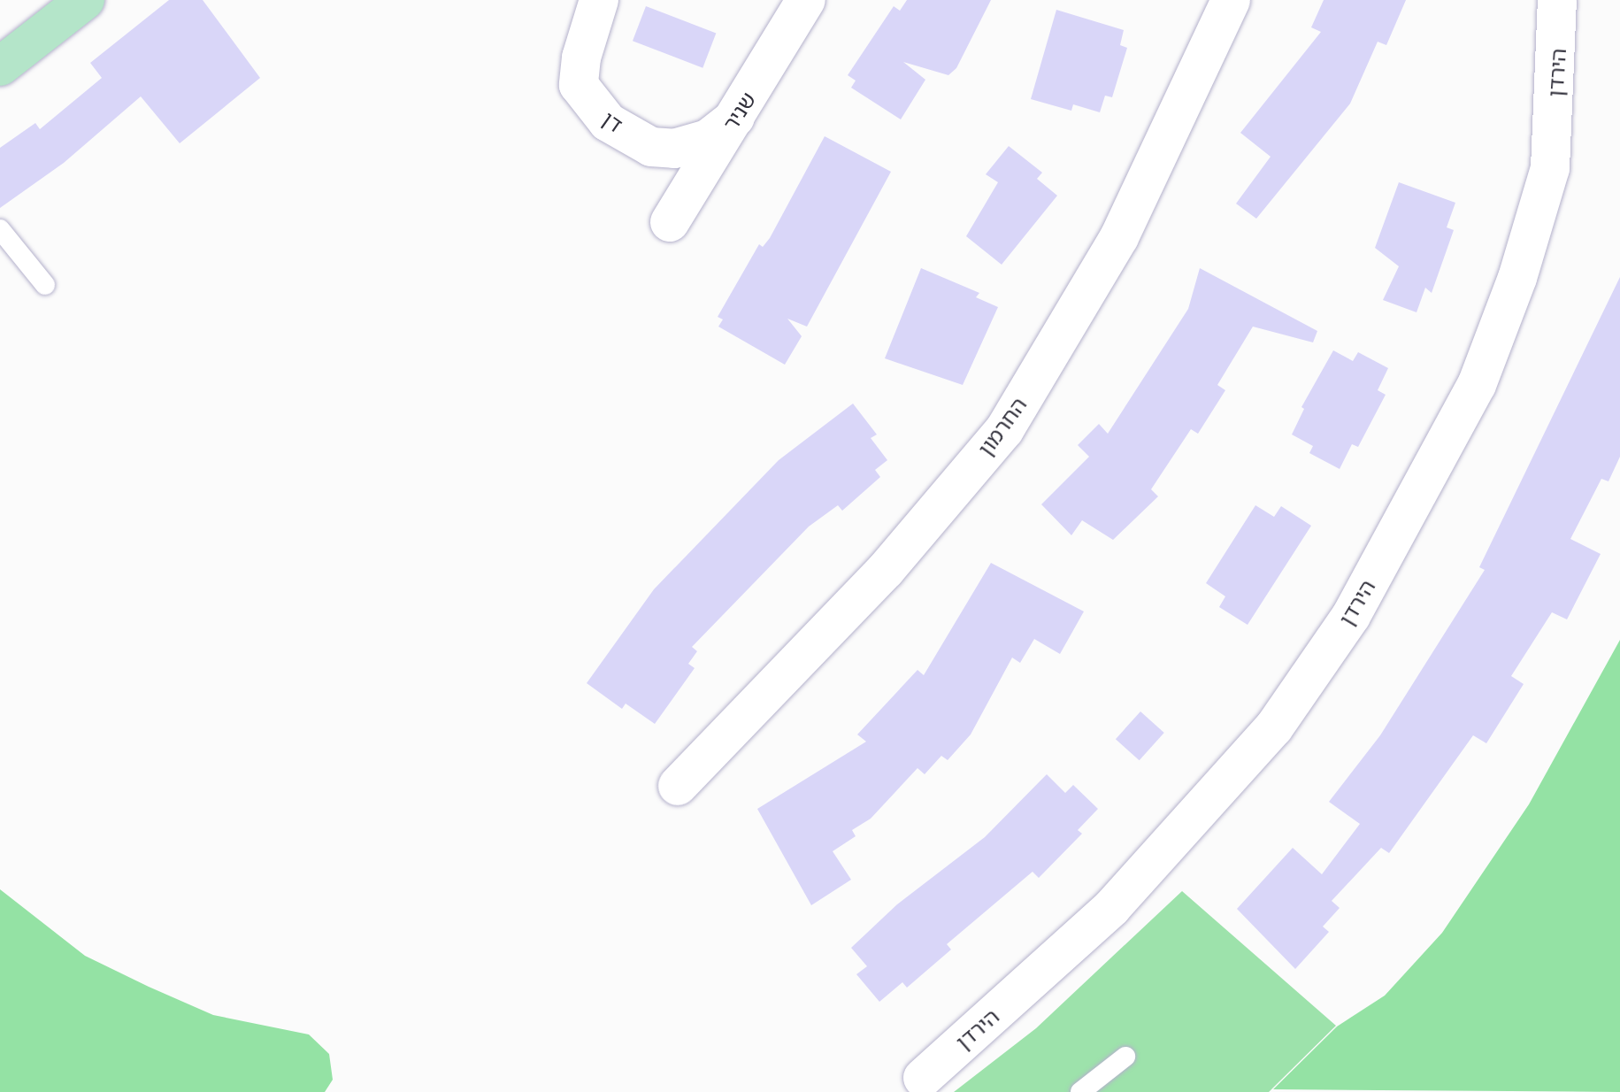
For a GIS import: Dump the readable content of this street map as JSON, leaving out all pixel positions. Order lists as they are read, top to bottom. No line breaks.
{"streets":{"street":["הירדן","שניר","דן","החרמון"]},"crossings":[["שניר","דן"]]}
